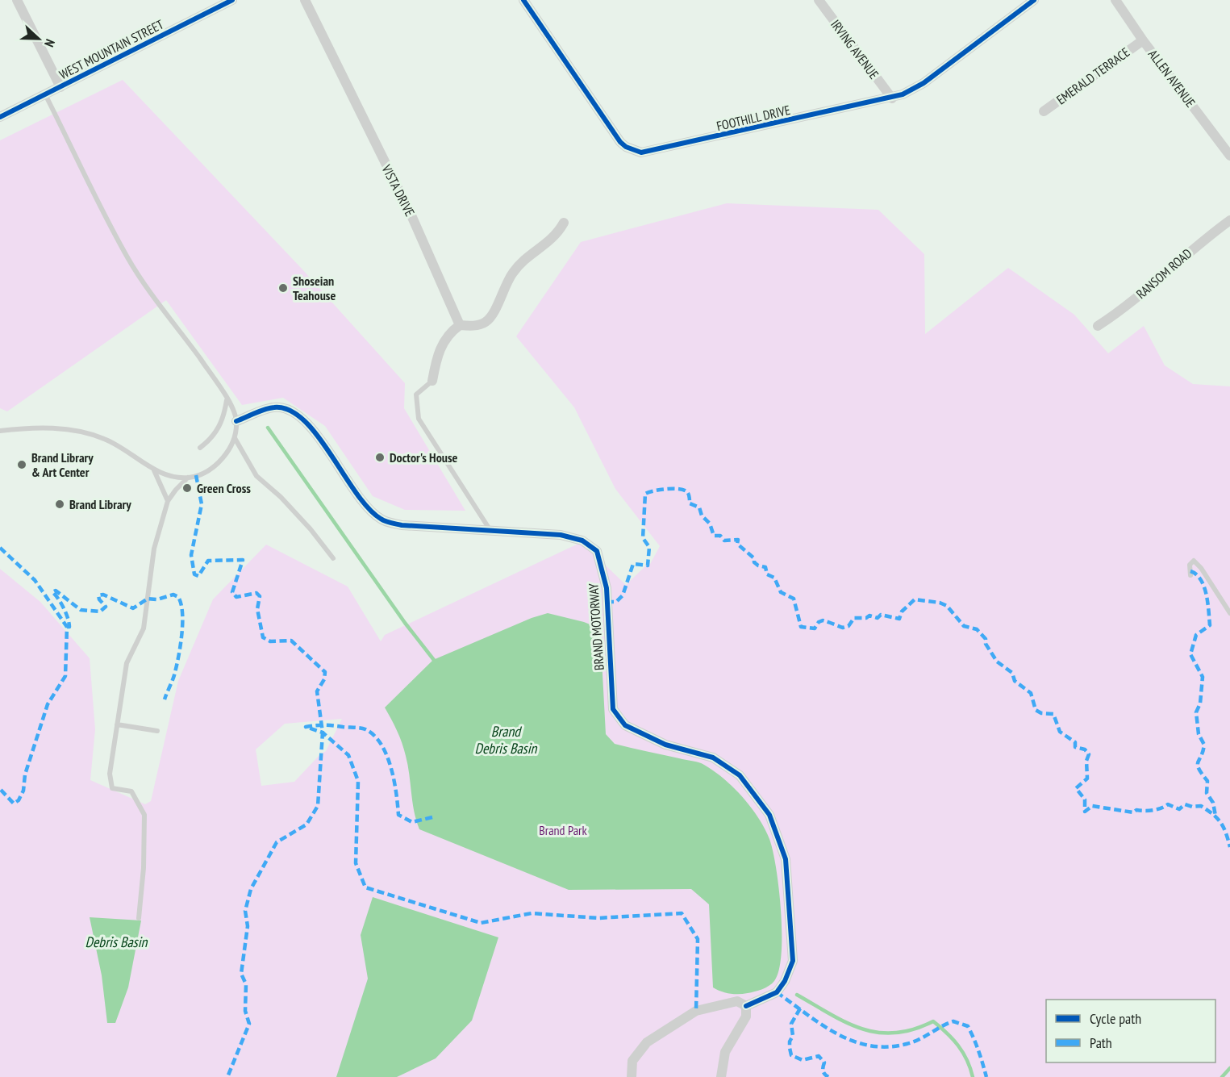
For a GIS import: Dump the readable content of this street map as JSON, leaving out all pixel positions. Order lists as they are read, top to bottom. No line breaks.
{"streets":{"street":["WEST MOUNTAIN STREET","IRVING AVENUE","EMERALD TERRACE","ALLEN AVENUE","FOOTHILL DRIVE","VISTA DRIVE","RANSOM ROAD","BRAND MOTORWAY"]},"crossings":[["IRVING AVENUE","FOOTHILL DRIVE"],["EMERALD TERRACE","ALLEN AVENUE"]],"water":["Brand Debris Basin","Debris Basin"],"parks":["Brand Park"],"places":["Shoseian Teahouse","Doctor's House","Brand Library & Art Center","Green Cross","Brand Library"],"legend":["Cycle path","Path"],"north":"right"}
